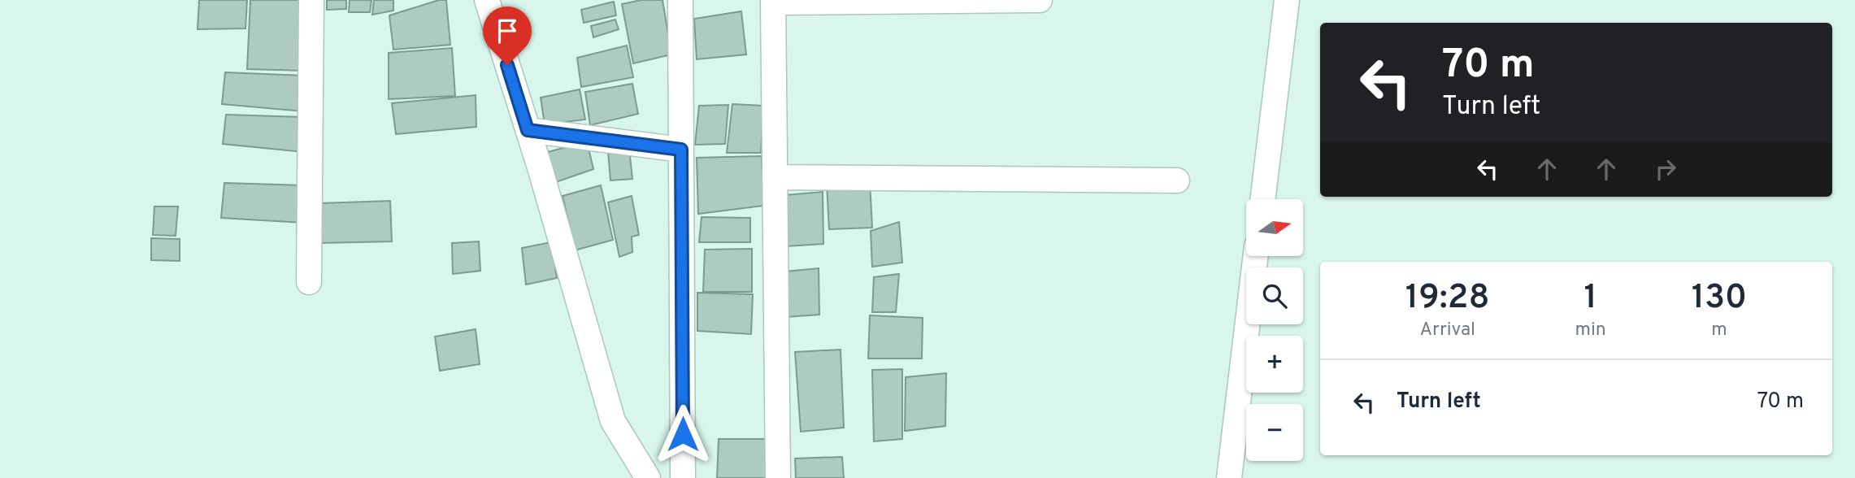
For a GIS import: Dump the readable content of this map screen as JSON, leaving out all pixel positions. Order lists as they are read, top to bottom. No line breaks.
{"north":"right","page":{"turn":["70 m","Turn left"],"map_buttons":["+","−"],"eta":["19:28","Arrival","1","min","130","m"],"list":[{"name":"Turn left","value":"70 m"}]}}
